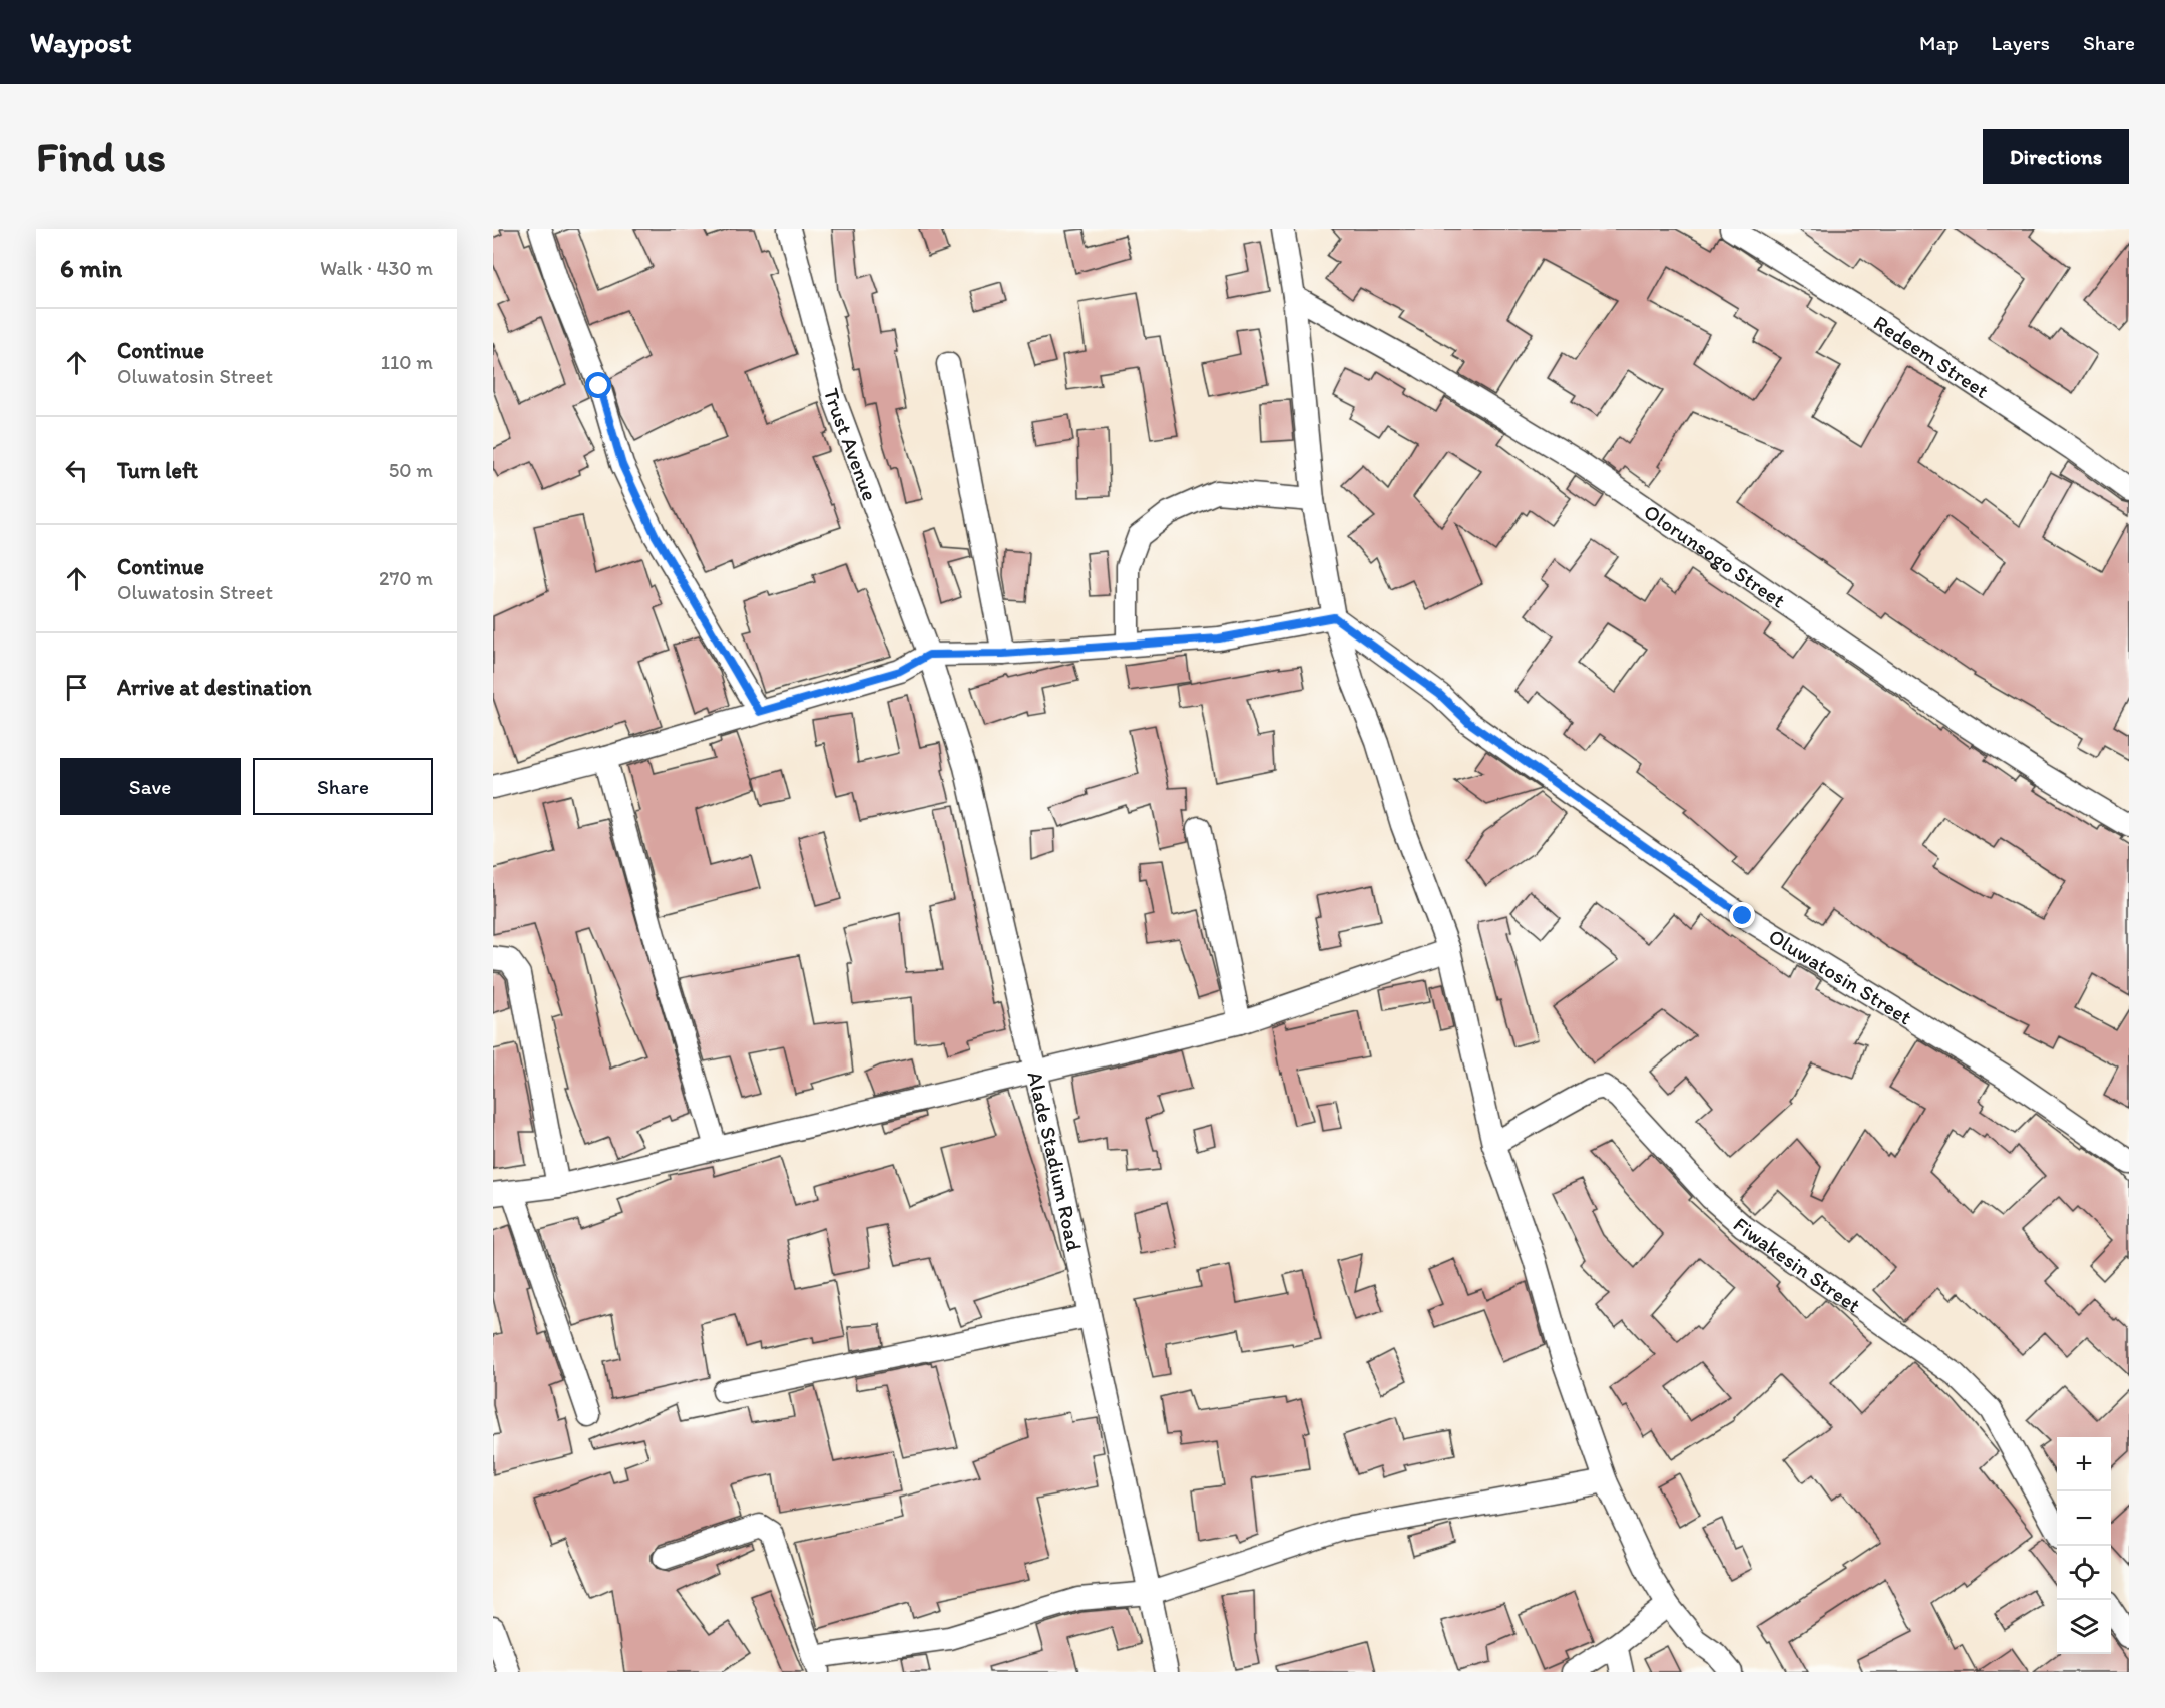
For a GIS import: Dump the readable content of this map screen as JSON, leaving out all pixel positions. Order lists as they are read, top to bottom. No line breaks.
{"streets":{"street":["Redeem Street","Trust Avenue","Olorunsogo Street","Oluwatosin Street","Alade Stadium Road","Fiwakesin Street"]},"crossings":[["Trust Avenue","Alade Stadium Road"]],"page":{"header":"Waypost","nav":["Map","Layers","Share"],"buttons":["Directions",["Save","Share"]],"title":"Find us","heading":["6 min","Walk · 430 m"],"list":[["Continue","Oluwatosin Street","110 m"],["Turn left","50 m"],["Continue","Oluwatosin Street","270 m"],"Arrive at destination"],"map_buttons":["+","−"]}}
